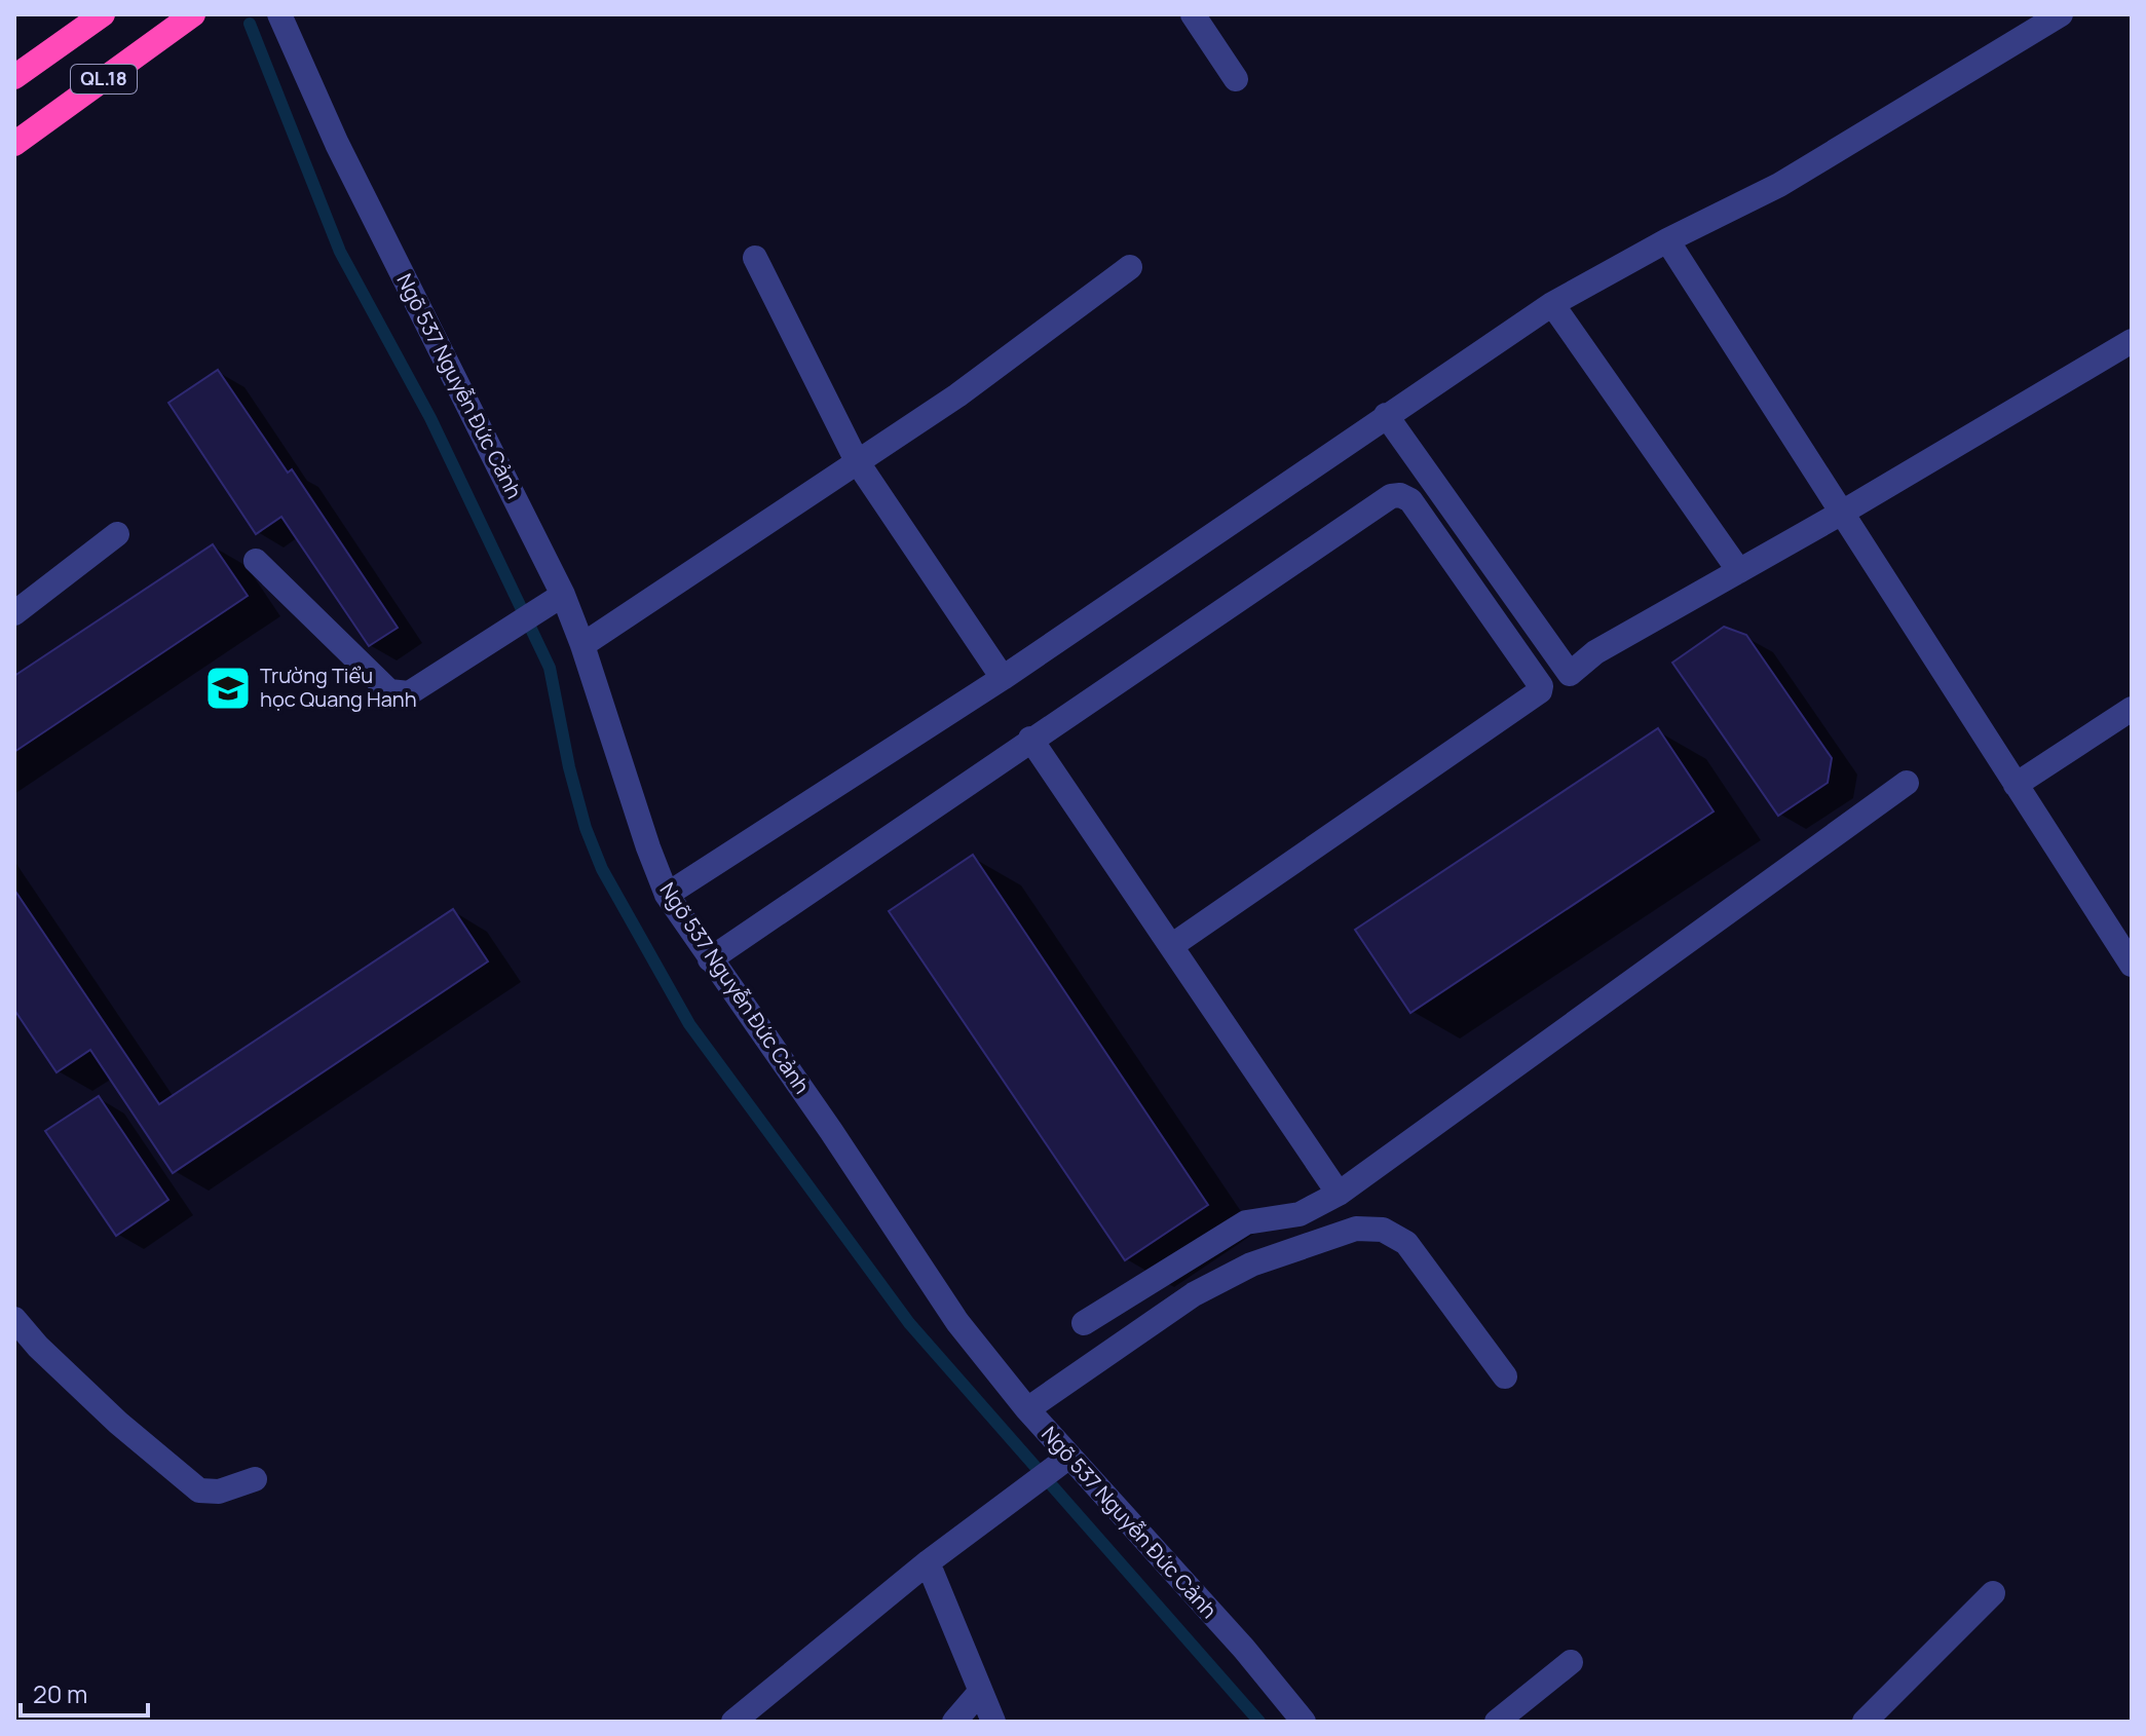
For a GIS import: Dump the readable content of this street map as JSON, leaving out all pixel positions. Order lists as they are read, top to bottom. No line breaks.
{"streets":{"highway":["QL.18"],"street":["Ngõ 537 Nguyễn Đức Cảnh"]},"places":{"school or university":["Trường Tiểu học Quang Hanh"]},"scale_bar":"20 m"}
